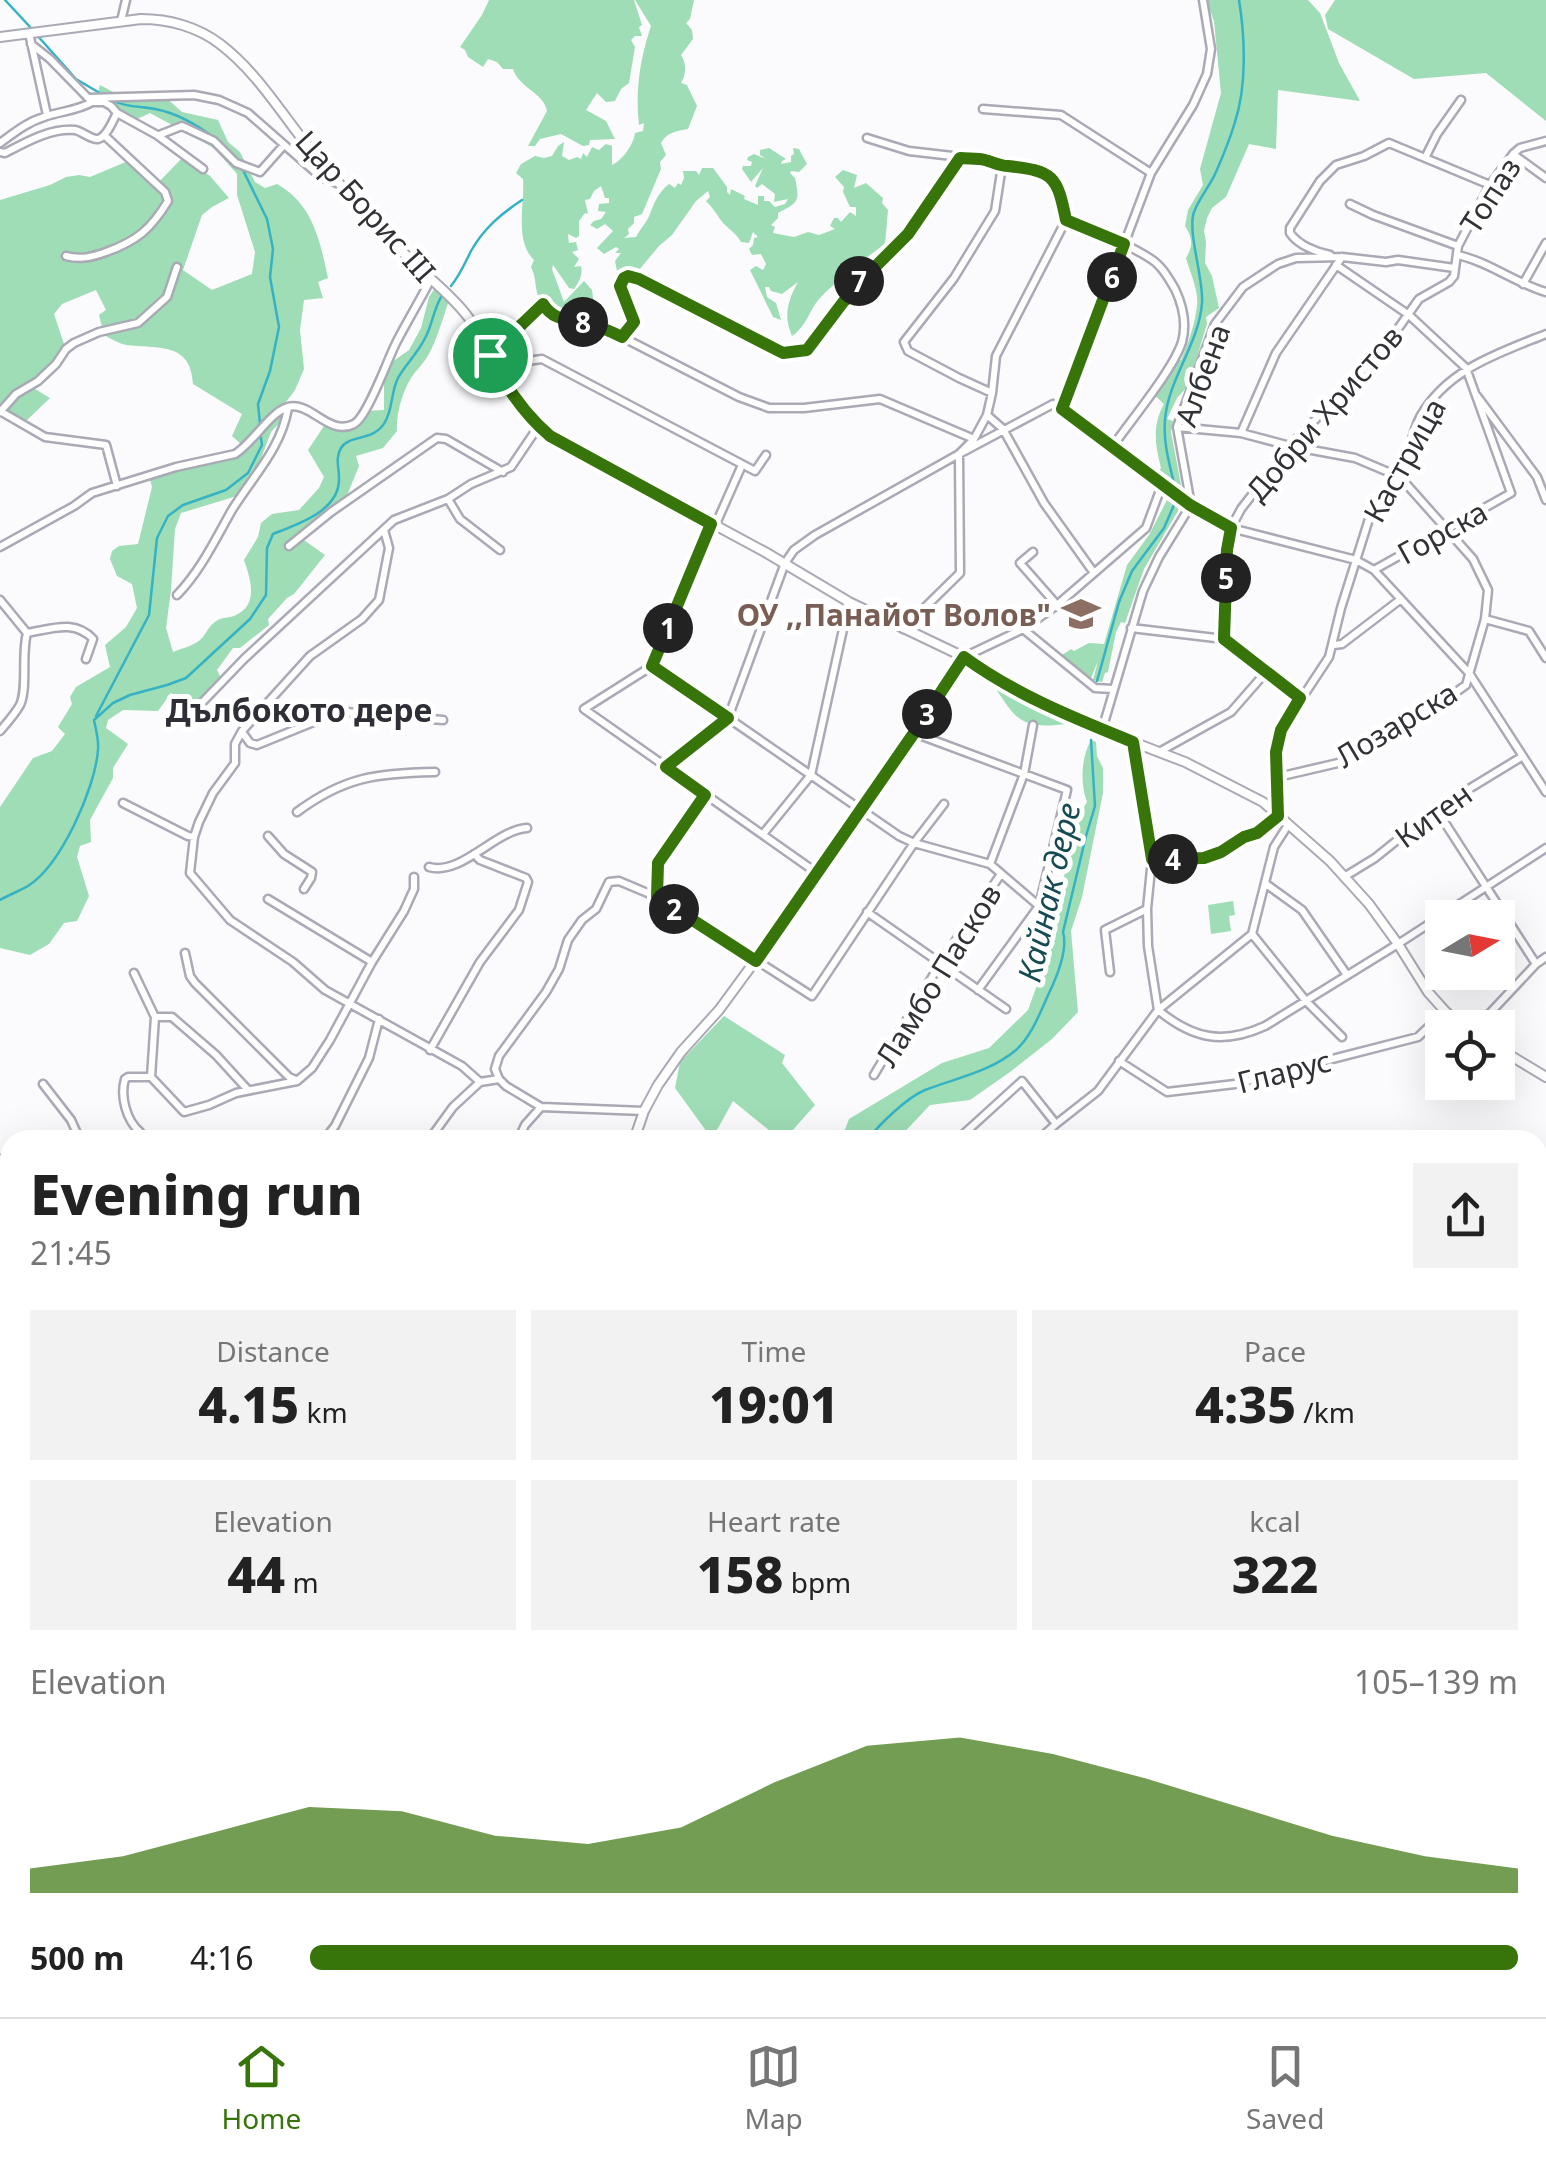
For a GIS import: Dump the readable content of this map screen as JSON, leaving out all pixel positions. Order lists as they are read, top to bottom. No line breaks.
{"streets":{"street":["Топаз","Цар Борис III","Албена","Добри Христов","Кастрица","Горска","Лозарска","Китен","Ламбо Пасков","Гларус"]},"crossings":[["Топаз","Албена"],["Топаз","Добри Христов"],["Цар Борис III","Кастрица"],["Цар Борис III","Китен"],["Албена","Добри Христов"],["Кастрица","Лозарска"],["Горска","Лозарска"]],"districts":["Дълбокото дере"],"water":["Кайнак дере"],"places":{"school or university":["ОУ ,,Панайот Волов\""]},"north":"right","page":{"pins":["6","7","8","5","1","3","4","2"],"heading":["Evening run","21:45"],"stats":[["Distance","4.15 km"],["Time","19:01"],["Pace","4:35 /km"],["Elevation","44 m"],["Heart rate","158 bpm"],["kcal","322"]],"chart":["Elevation","105–139 m"],"list":[{"name":"500 m","note":"4:16"}],"tabs":["Home","Map","Saved"]}}
